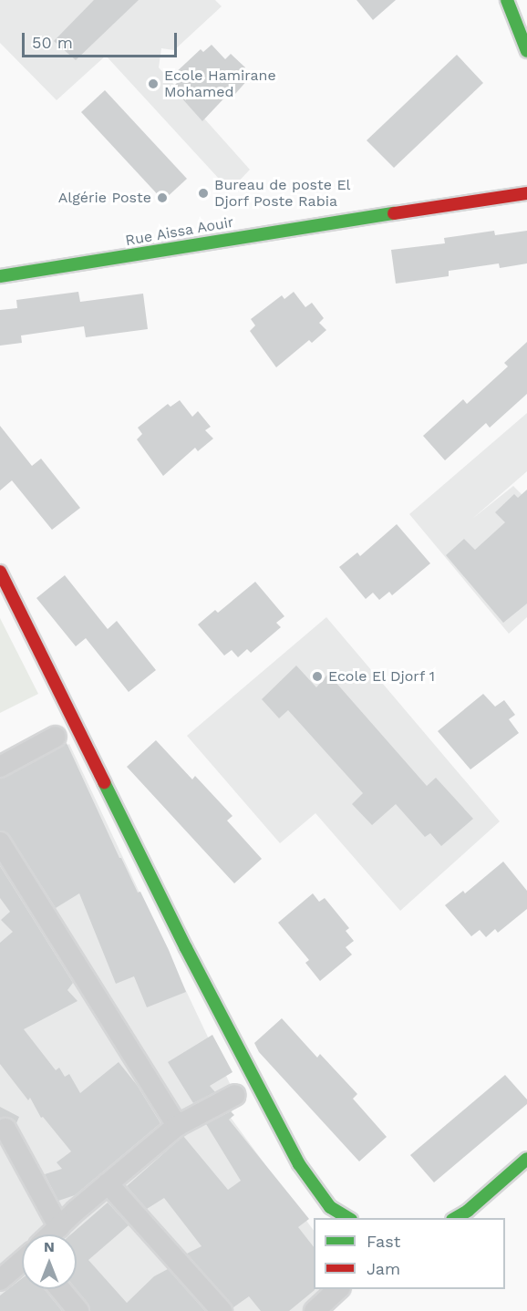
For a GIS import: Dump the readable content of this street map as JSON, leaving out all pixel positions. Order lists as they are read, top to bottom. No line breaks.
{"streets":{"street":["Rue Aissa Aouir"]},"places":["Ecole Hamirane Mohamed","Bureau de poste El Djorf Poste Rabia","Algérie Poste","Ecole El Djorf 1"],"legend":["Fast","Jam"],"scale_bar":"50 m","north":"top"}
